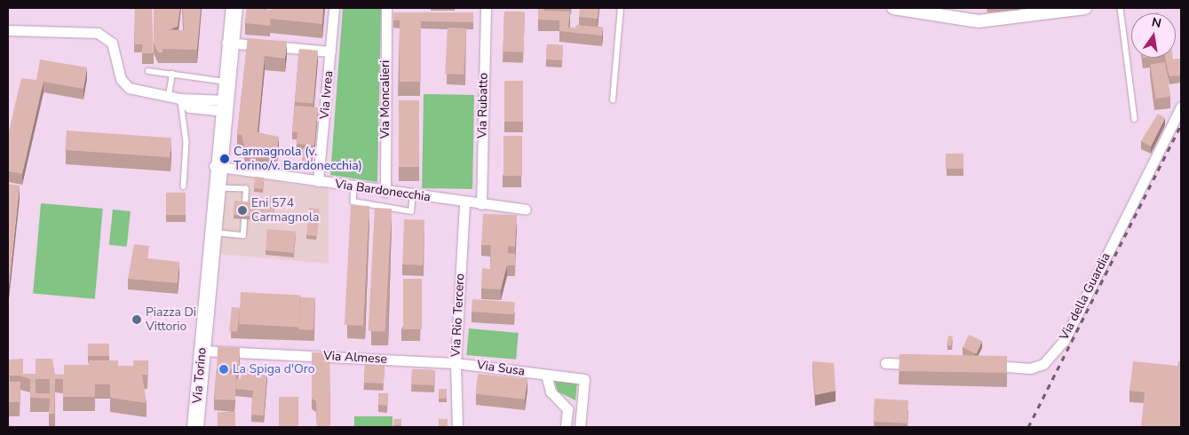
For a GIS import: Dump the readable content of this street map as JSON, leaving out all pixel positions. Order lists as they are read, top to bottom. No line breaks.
{"streets":{"main road":["Via Torino"],"street":["Via Ivrea","Via Moncalieri","Via Rubatto","Via Bardonecchia","Via della Guardia","Via Rio Tercero","Via Almese","Via Susa"]},"crossings":[["Via Ivrea","Via Bardonecchia"],["Via Moncalieri","Via Bardonecchia"],["Via Rubatto","Via Bardonecchia"],["Via Bardonecchia","Via Rio Tercero"],["Via Bardonecchia","Via Torino"],["Via Rio Tercero","Via Almese"],["Via Rio Tercero","Via Susa"],["Via Almese","Via Susa"],["Via Almese","Via Torino"]],"places":["Carmagnola (v. Torino/v. Bardonecchia)","Eni 574 Carmagnola","Piazza Di Vittorio","La Spiga d'Oro"],"north":"top"}
